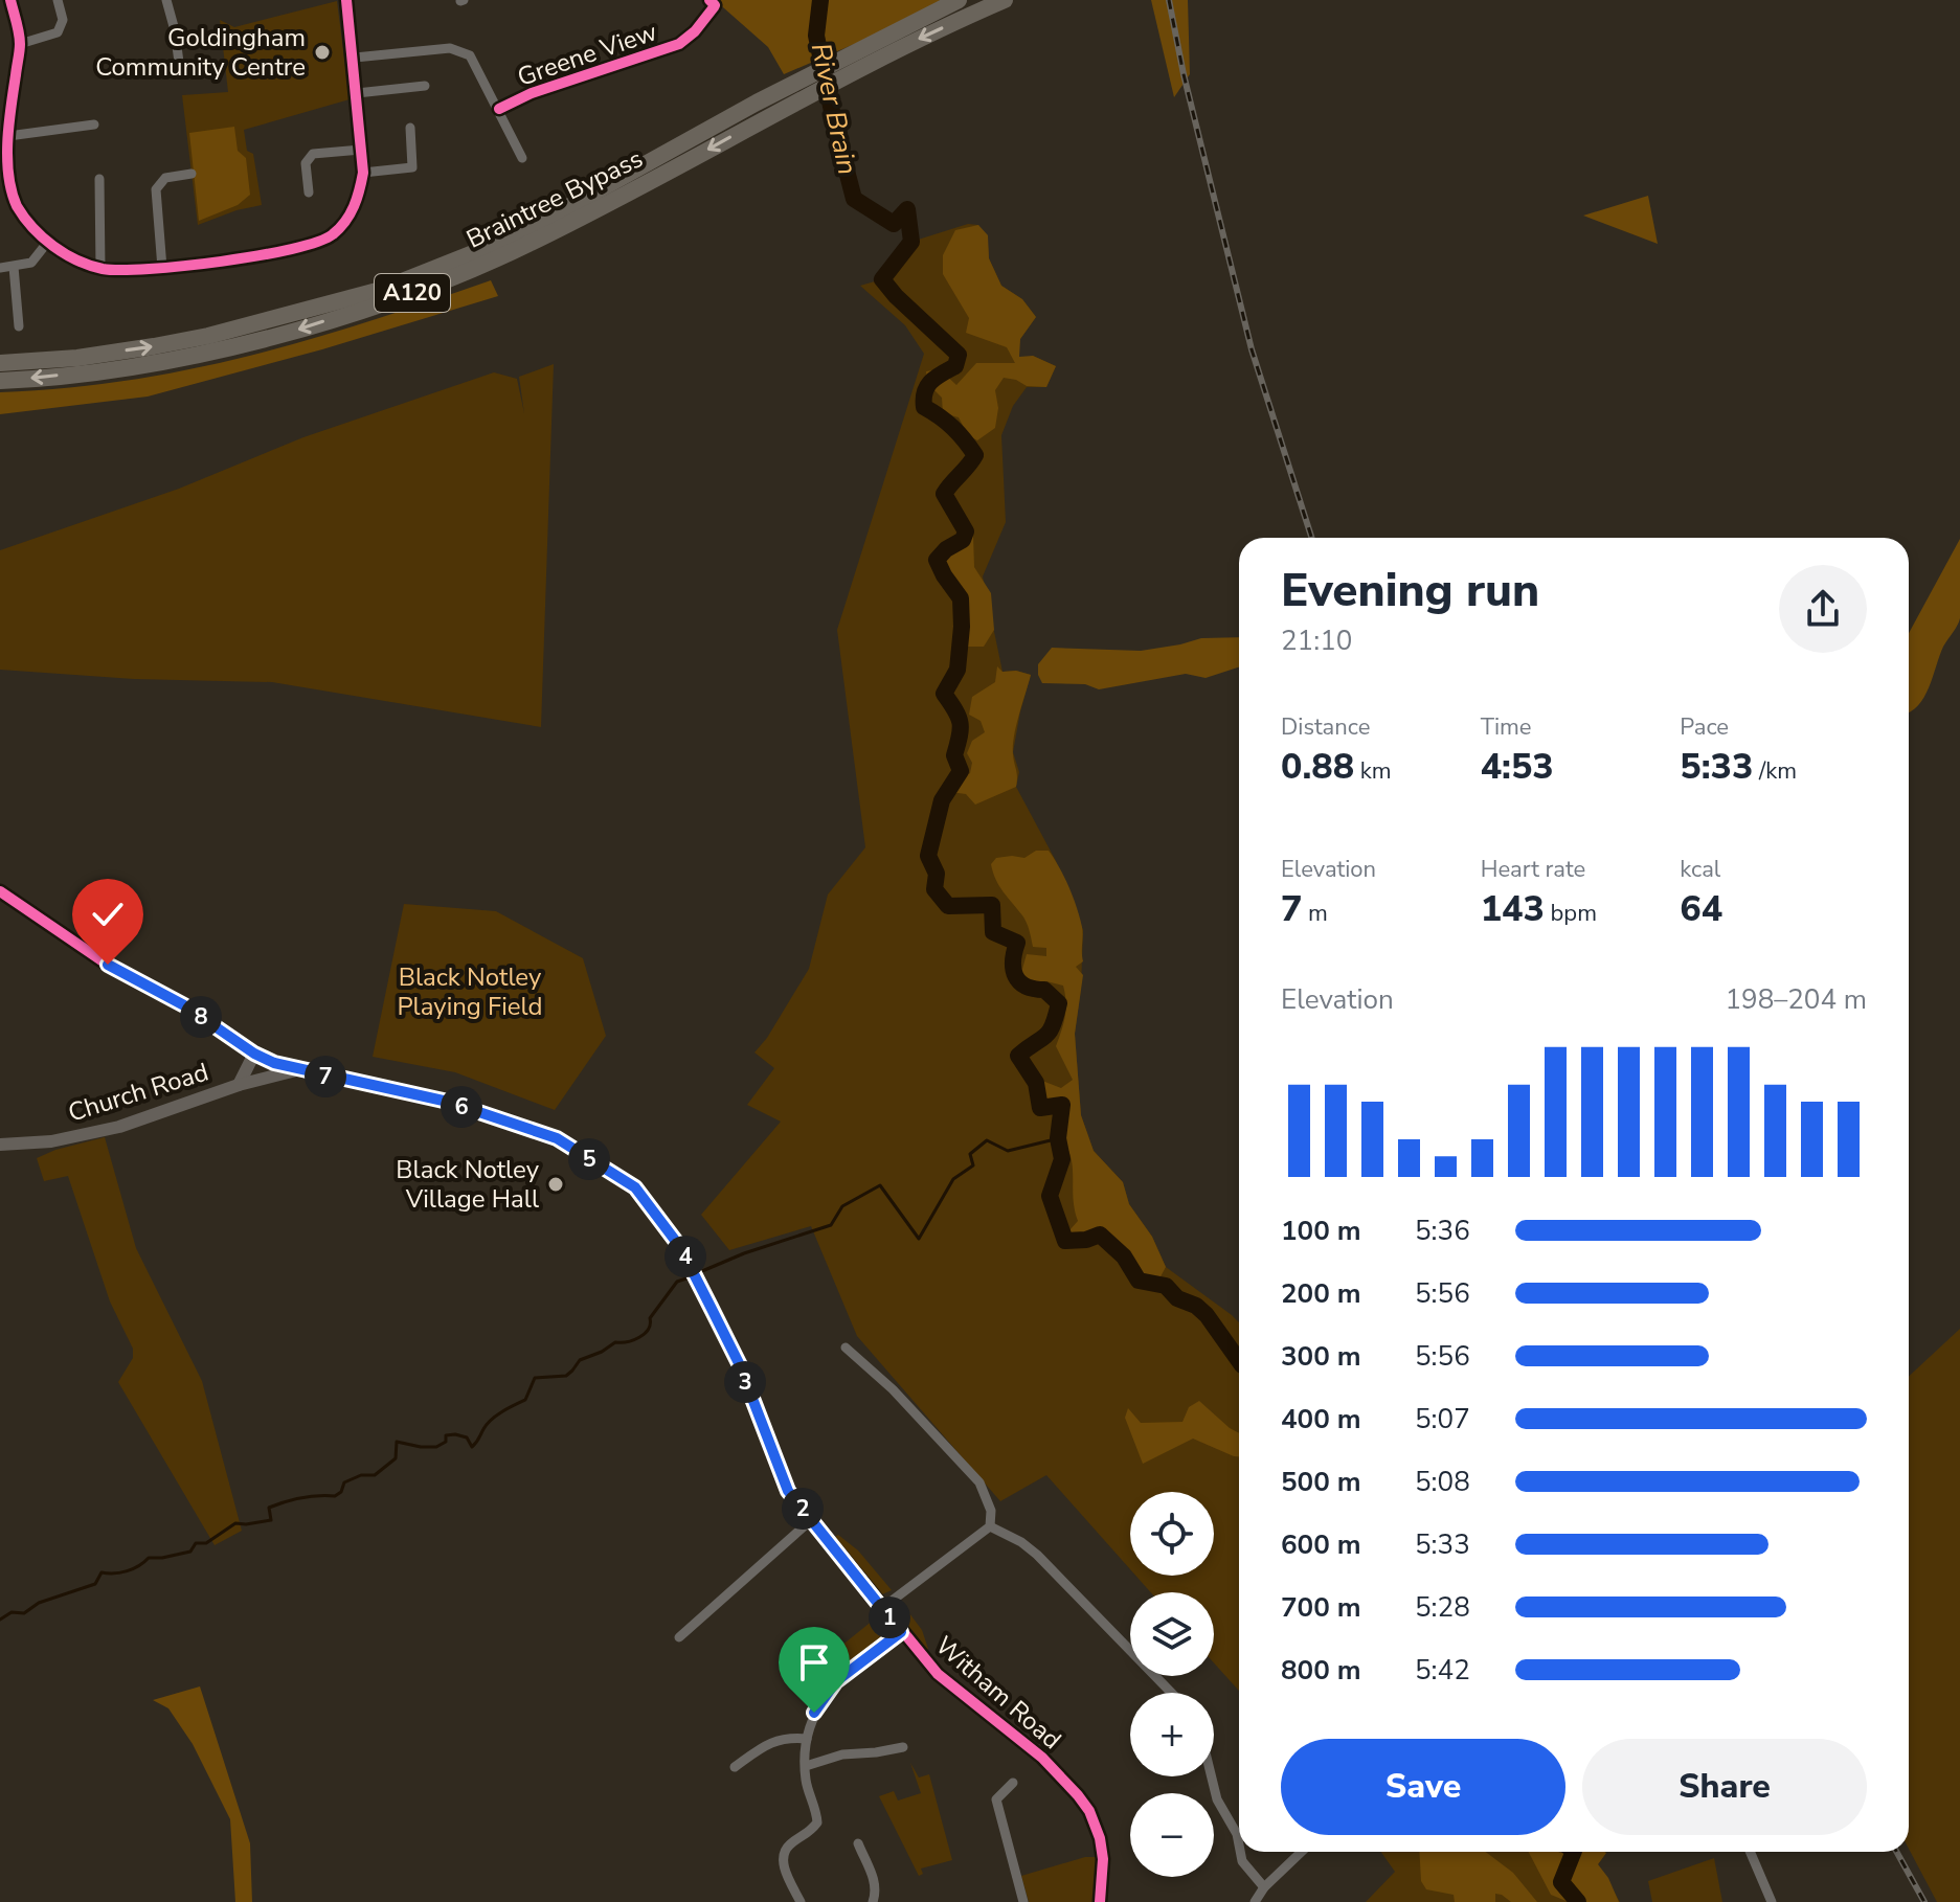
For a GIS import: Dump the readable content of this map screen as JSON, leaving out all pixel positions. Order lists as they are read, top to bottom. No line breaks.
{"streets":{"highway":["Braintree Bypass","A120"],"street":["Greene View","Church Road","Witham Road"]},"crossings":[["Church Road","Witham Road"]],"water":["River Brain"],"parks":["Black Notley Playing Field"],"places":["Goldingham Community Centre","Black Notley Village Hall"],"page":{"heading":["Evening run","21:10"],"stats":[["Distance","0.88 km"],["Time","4:53"],["Pace","5:33 /km"],["Elevation","7 m"],["Heart rate","143 bpm"],["kcal","64"]],"chart":["Elevation","198–204 m"],"pins":["8","7","6","5","4","3","2","1"],"list":[{"name":"100 m","note":"5:36"},{"name":"200 m","note":"5:56"},{"name":"300 m","note":"5:56"},{"name":"400 m","note":"5:07"},{"name":"500 m","note":"5:08"},{"name":"600 m","note":"5:33"},{"name":"700 m","note":"5:28"},{"name":"800 m","note":"5:42"}],"map_buttons":["+","−"],"buttons":["Save","Share"]}}
